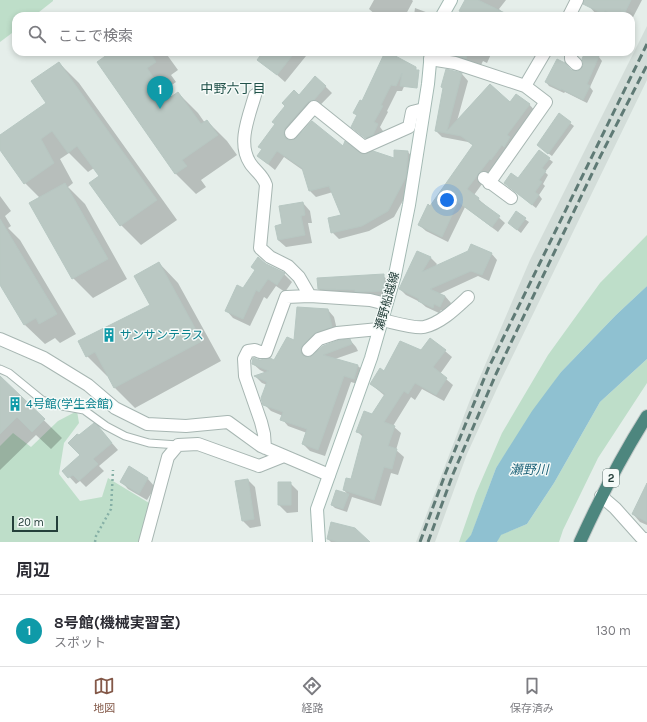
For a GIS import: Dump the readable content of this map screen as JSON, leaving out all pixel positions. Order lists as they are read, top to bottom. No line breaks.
{"streets":{"highway":["2"],"street":["瀬野船越線"]},"districts":["中野六丁目"],"water":["瀬野川"],"places":{"building":["サンサンテラス","4号館(学生会館)"]},"scale_bar":"20 m","page":{"search":"ここで検索","pins":"1","scale":"20 m","heading":"周辺","list":[{"mark":"1","name":"8号館(機械実習室)","note":"スポット","value":"130 m"}],"nav":["地図","経路","保存済み"]}}
